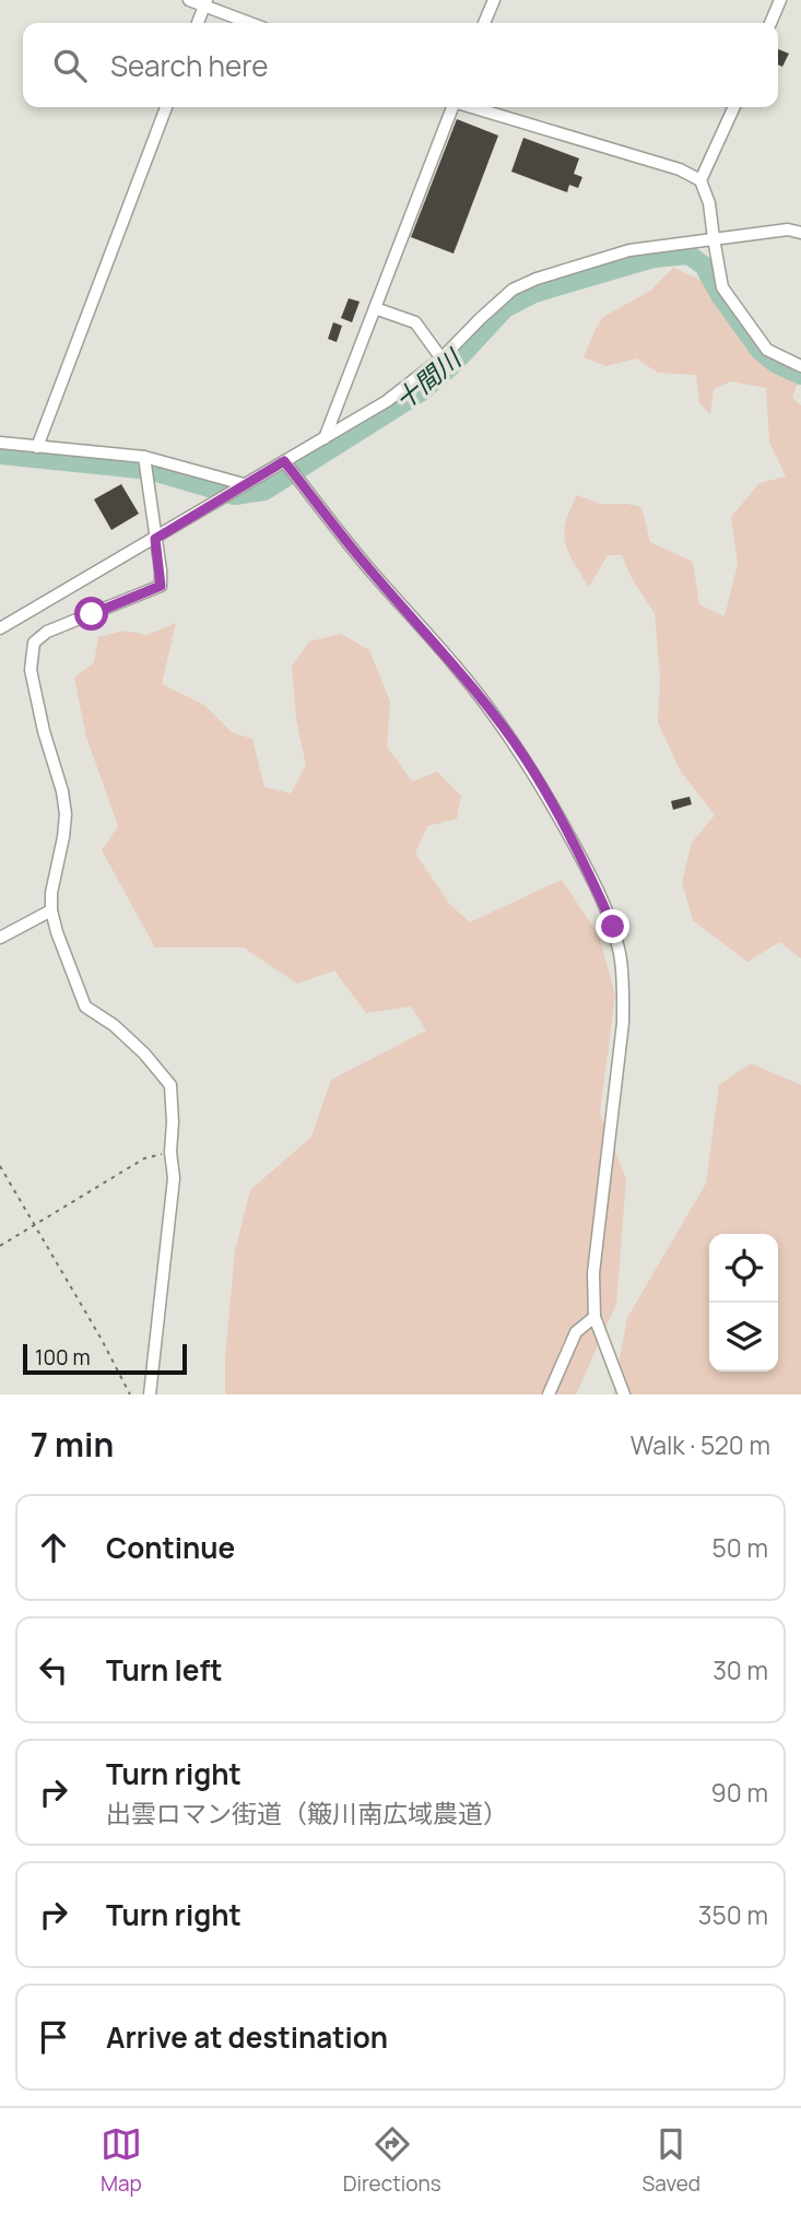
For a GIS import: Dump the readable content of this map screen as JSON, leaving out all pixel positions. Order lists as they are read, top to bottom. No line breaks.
{"water":["十間川"],"scale_bar":"100 m","page":{"search":"Search here","scale":"100 m","heading":["7 min","Walk · 520 m"],"list":[["Continue","50 m"],["Turn left","30 m"],["Turn right","出雲ロマン街道（簸川南広域農道）","90 m"],["Turn right","350 m"],"Arrive at destination"],"nav":["Map","Directions","Saved"]}}
